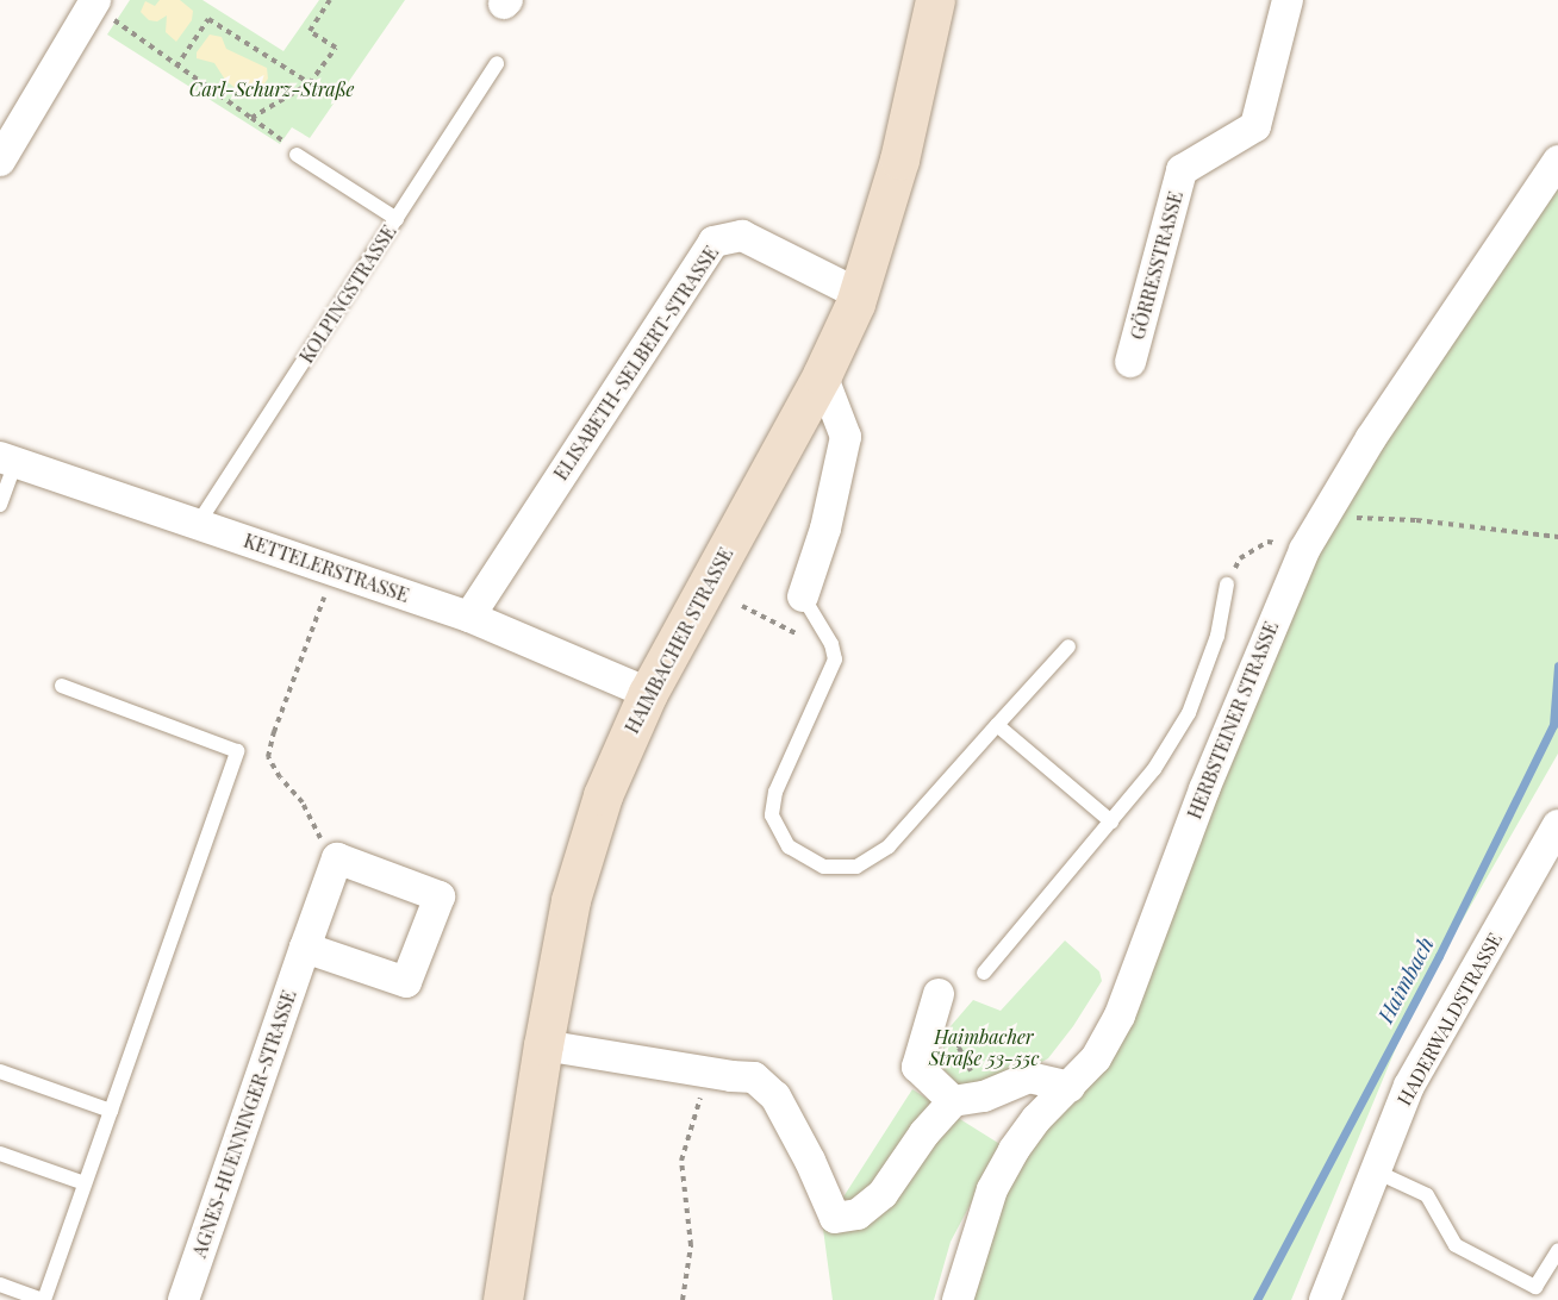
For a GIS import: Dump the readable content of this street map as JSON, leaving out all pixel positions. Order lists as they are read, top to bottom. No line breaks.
{"streets":{"main road":["HAIMBACHER STRASSE"],"street":["GÖRRESSTRASSE","ELISABETH-SELBERT-STRASSE","KETTELERSTRASSE","HERBSTEINER STRASSE","HADERWALDSTRASSE","AGNES-HUENNINGER-STRASSE"],"lane":["KOLPINGSTRASSE"]},"crossings":[["KOLPINGSTRASSE","KETTELERSTRASSE"],["ELISABETH-SELBERT-STRASSE","KETTELERSTRASSE"],["ELISABETH-SELBERT-STRASSE","HAIMBACHER STRASSE"],["KETTELERSTRASSE","HAIMBACHER STRASSE"]],"water":["Haimbach"],"parks":["Carl-Schurz-Straße","Haimbacher Straße 53-55c"]}
